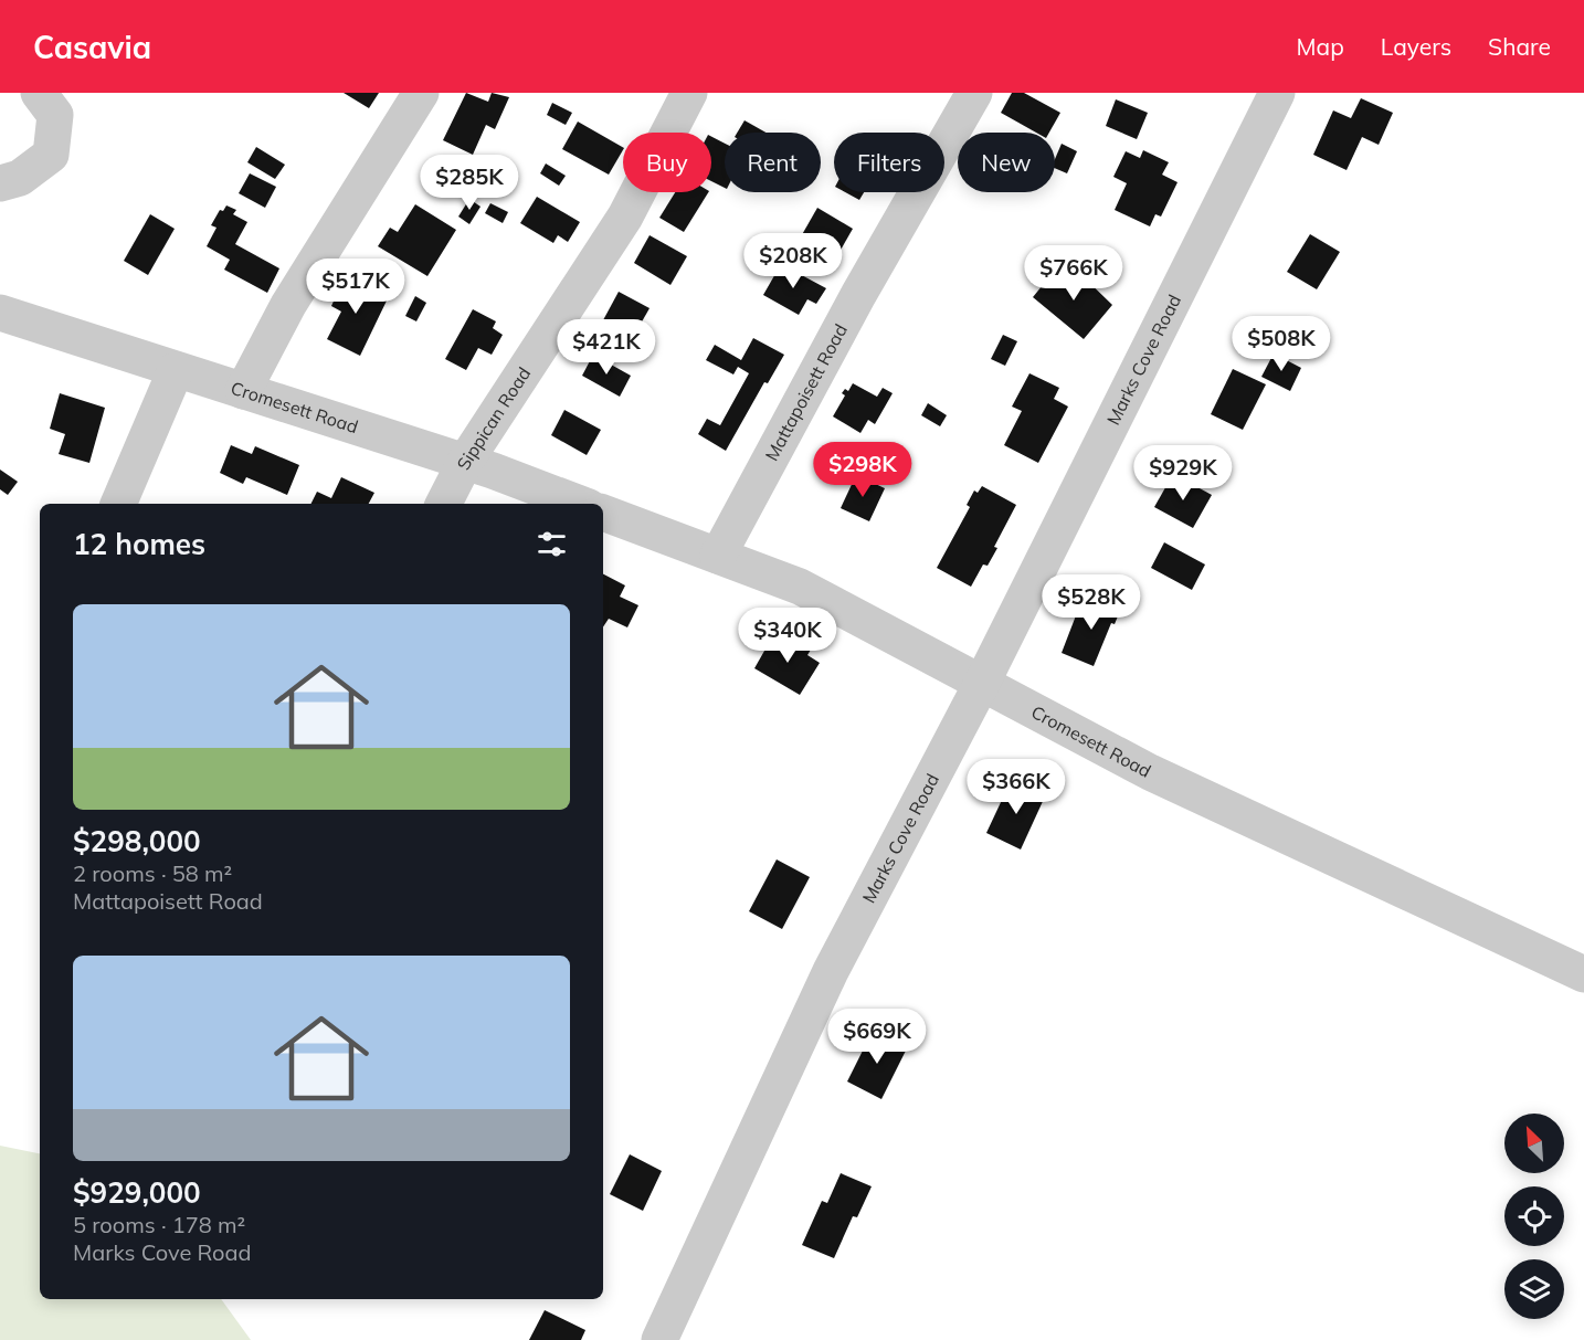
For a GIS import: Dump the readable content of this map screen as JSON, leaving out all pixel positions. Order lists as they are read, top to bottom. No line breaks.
{"streets":{"street":["Marks Cove Road","Mattapoisett Road","Cromesett Road","Sippican Road"]},"crossings":[["Marks Cove Road","Cromesett Road"],["Mattapoisett Road","Cromesett Road"],["Cromesett Road","Sippican Road"]],"north":"top left","page":{"header":"Casavia","nav":["Map","Layers","Share"],"chip":["Buy","Rent","Filters","New"],"price":["$285K","$208K","$766K","$517K","$508K","$421K","$298K","$929K","$528K","$340K","$366K","$669K"],"heading":"12 homes","list":[{"name":"$298,000","note":"2 rooms · 58 m² · Mattapoisett Road"},{"name":"$929,000","note":"5 rooms · 178 m² · Marks Cove Road"}]}}
